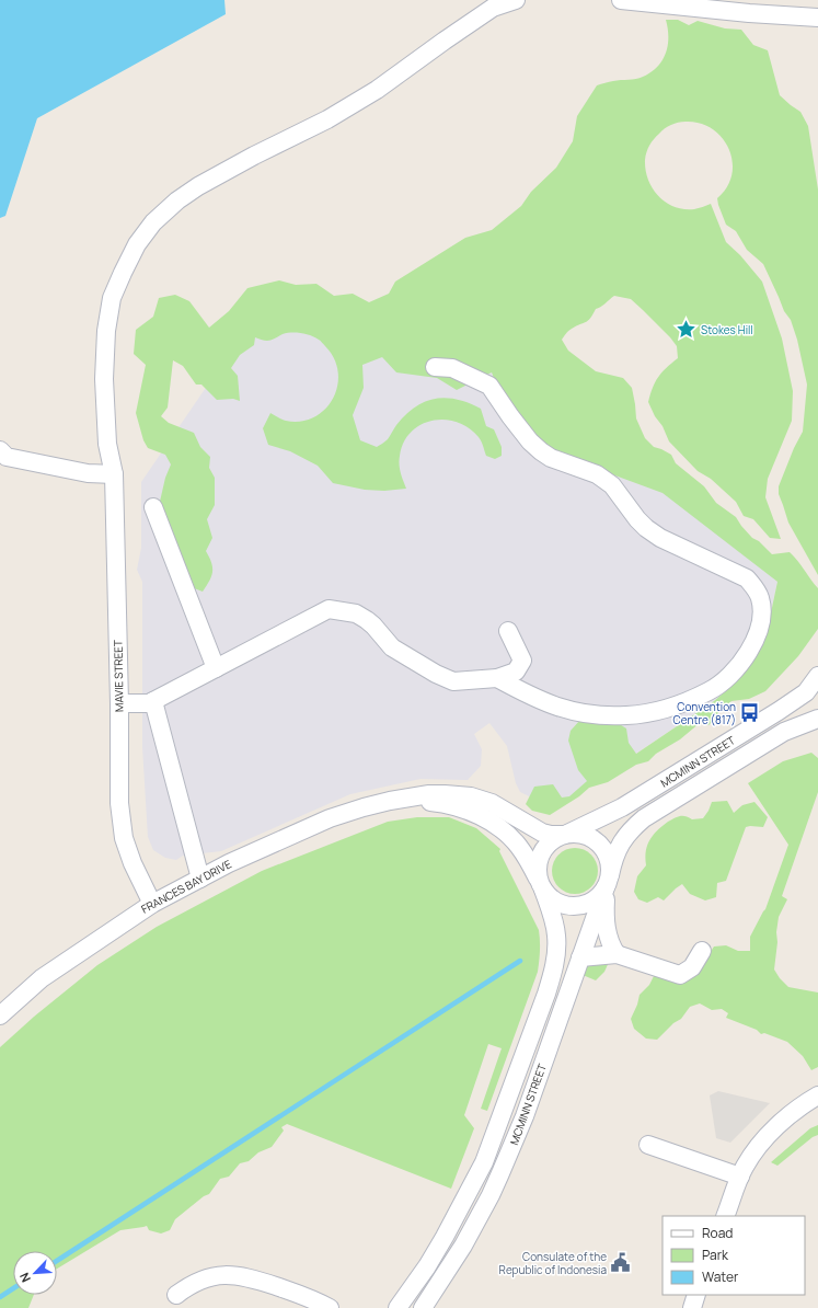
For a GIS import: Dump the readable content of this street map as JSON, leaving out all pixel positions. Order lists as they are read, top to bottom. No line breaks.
{"streets":{"street":["MAVIE STREET","MCMINN STREET","FRANCES BAY DRIVE"]},"crossings":[["MAVIE STREET","FRANCES BAY DRIVE"],["MCMINN STREET","FRANCES BAY DRIVE"]],"places":{"place":["Stokes Hill"],"bus stop":["Convention Centre (817)"],"public building":["Consulate of the Republic of Indonesia"]},"legend":["Road","Park","Water"],"north":"bottom left"}
